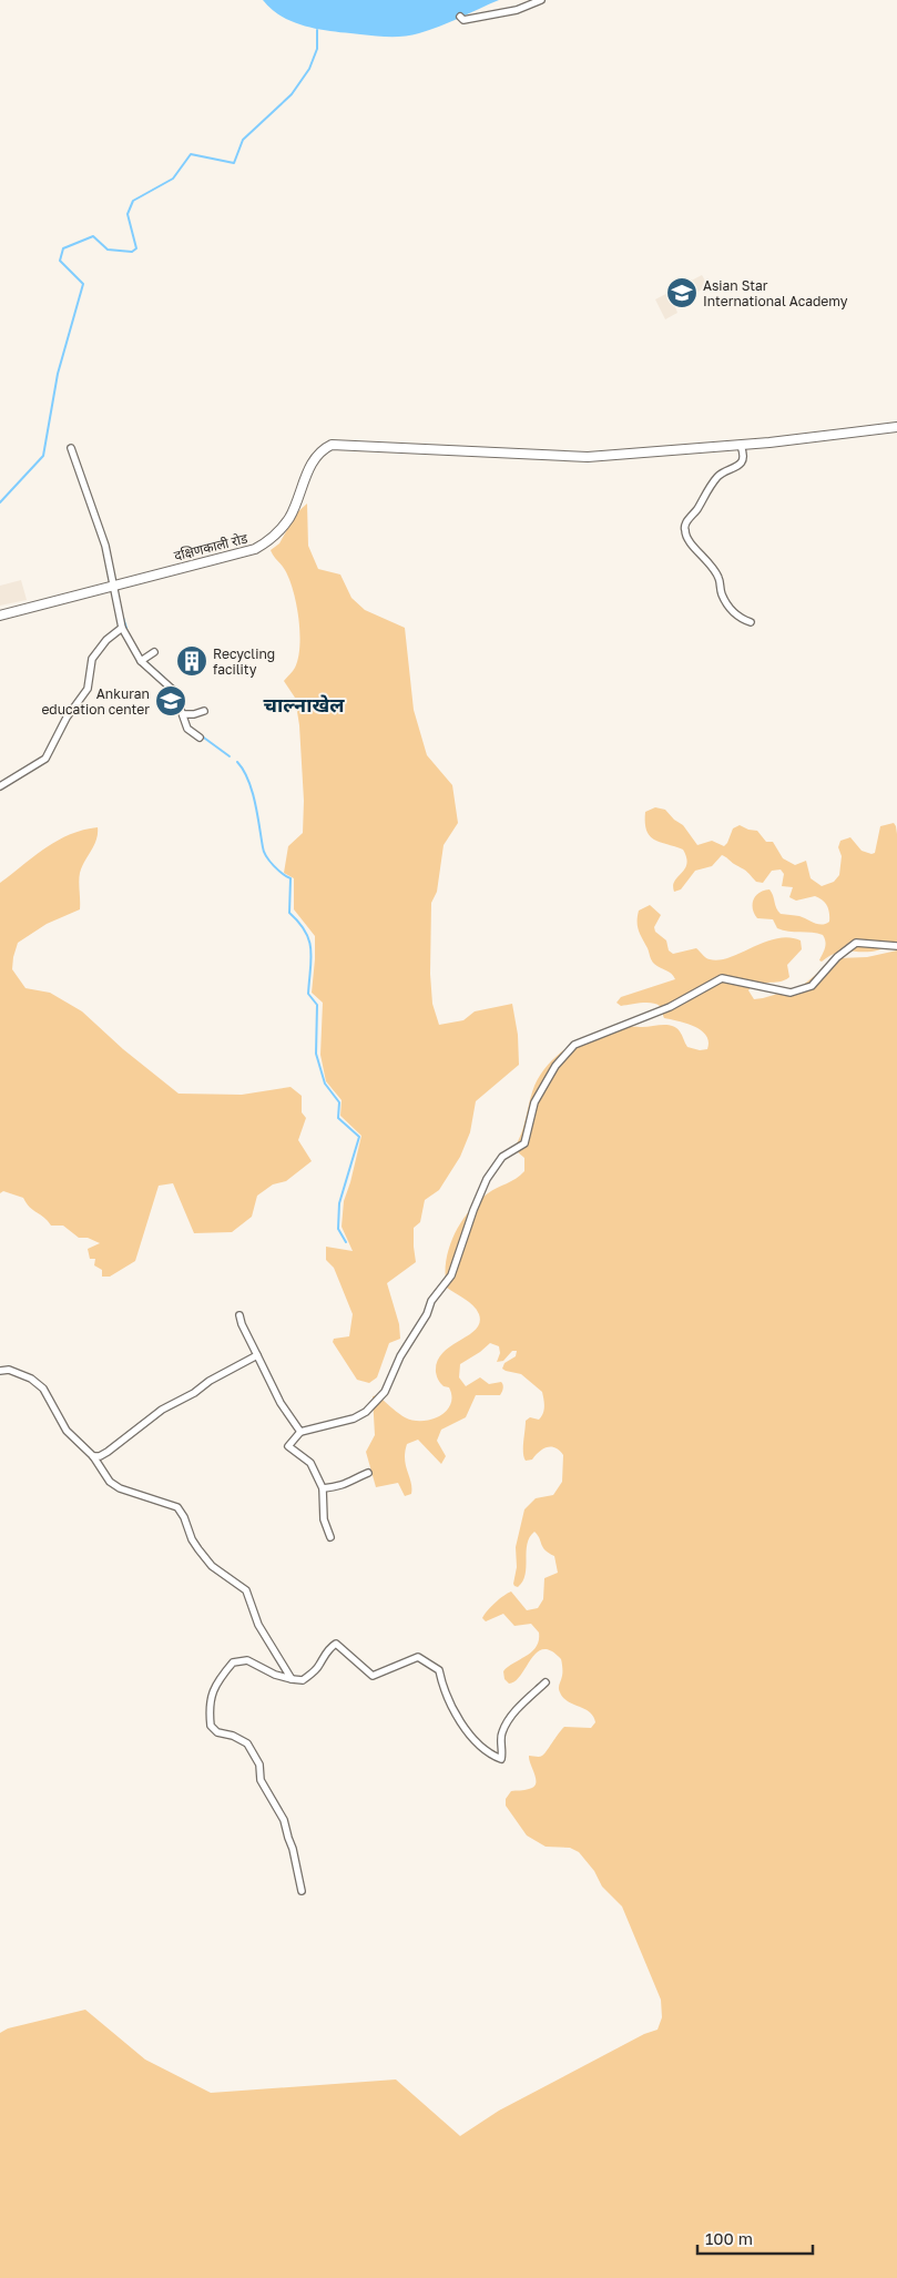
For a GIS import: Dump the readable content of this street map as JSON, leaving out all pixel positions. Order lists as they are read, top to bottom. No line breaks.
{"streets":{"main road":["दक्षिणकाली रोड"]},"districts":["चाल्नाखेल"],"places":{"school or university":["Asian Star International Academy","Ankuran education center"],"building":["Recycling facility"]},"scale_bar":"100 m"}
